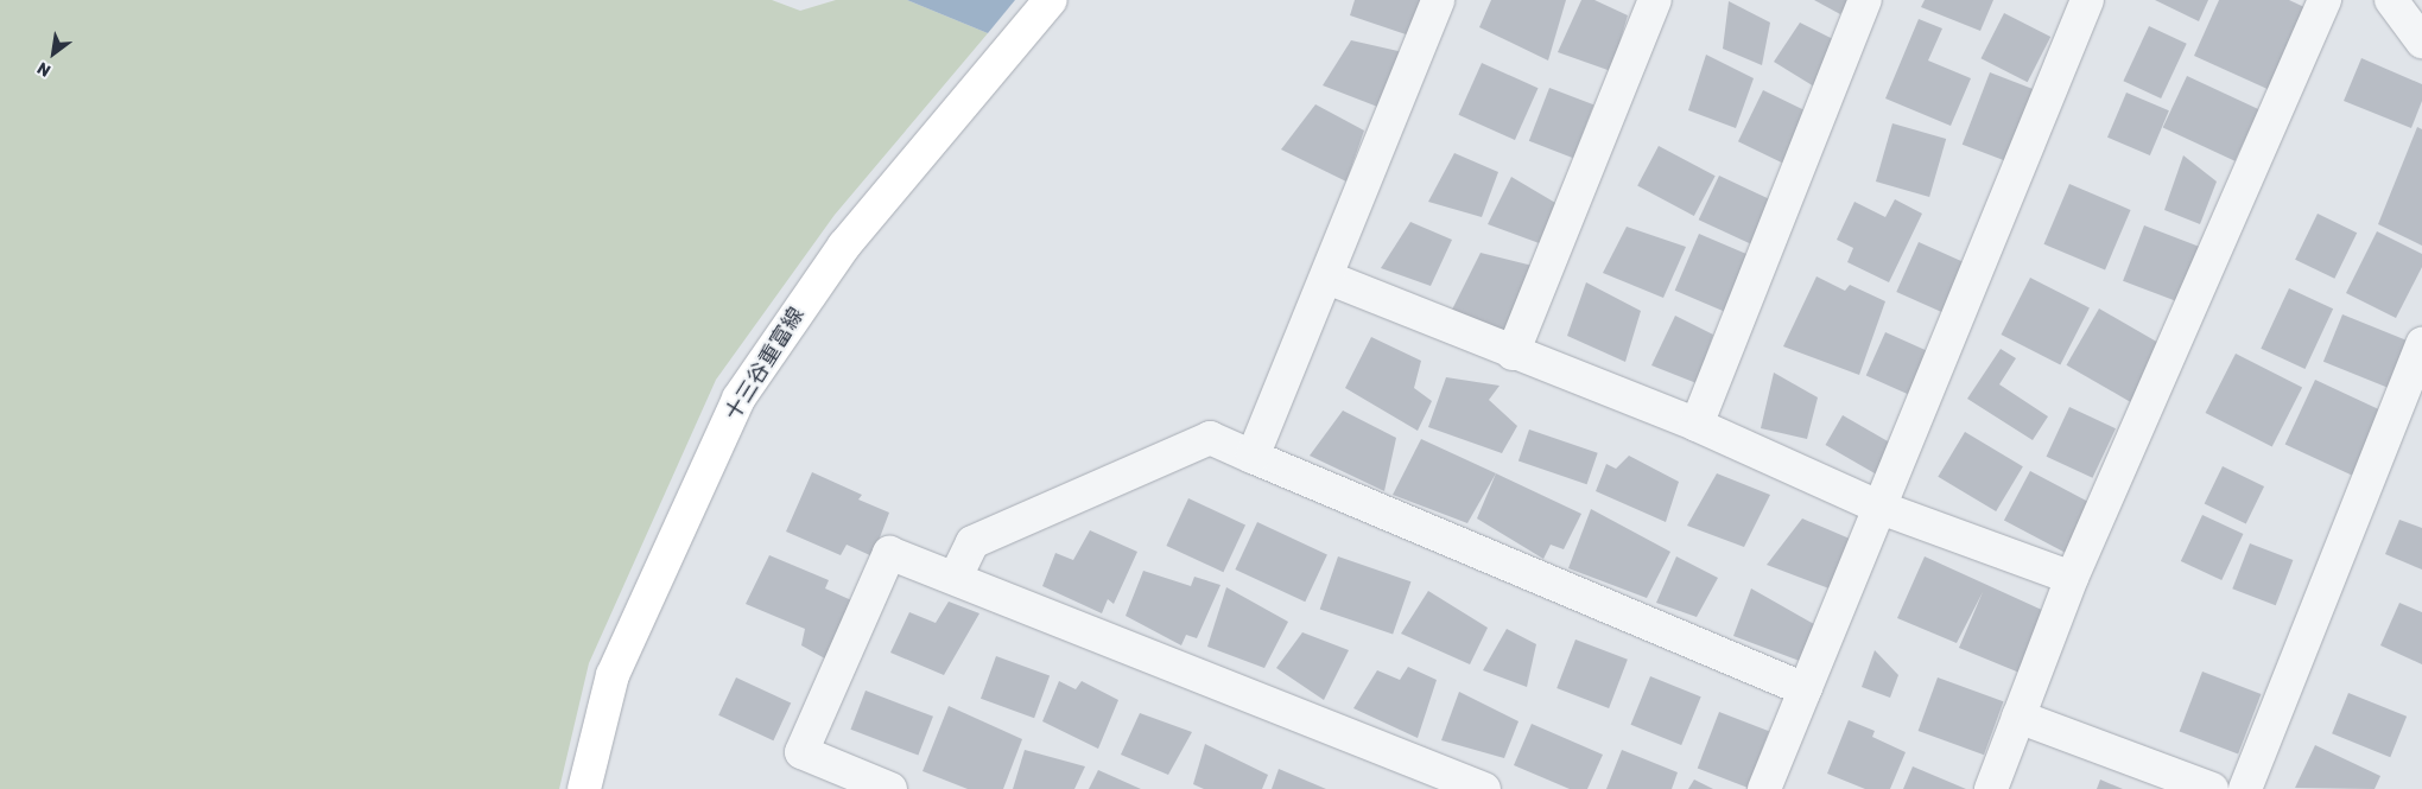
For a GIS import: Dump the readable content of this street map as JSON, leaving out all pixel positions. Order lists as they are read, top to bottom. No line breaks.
{"streets":{"main road":["十三谷重富線"]},"north":"bottom left"}
